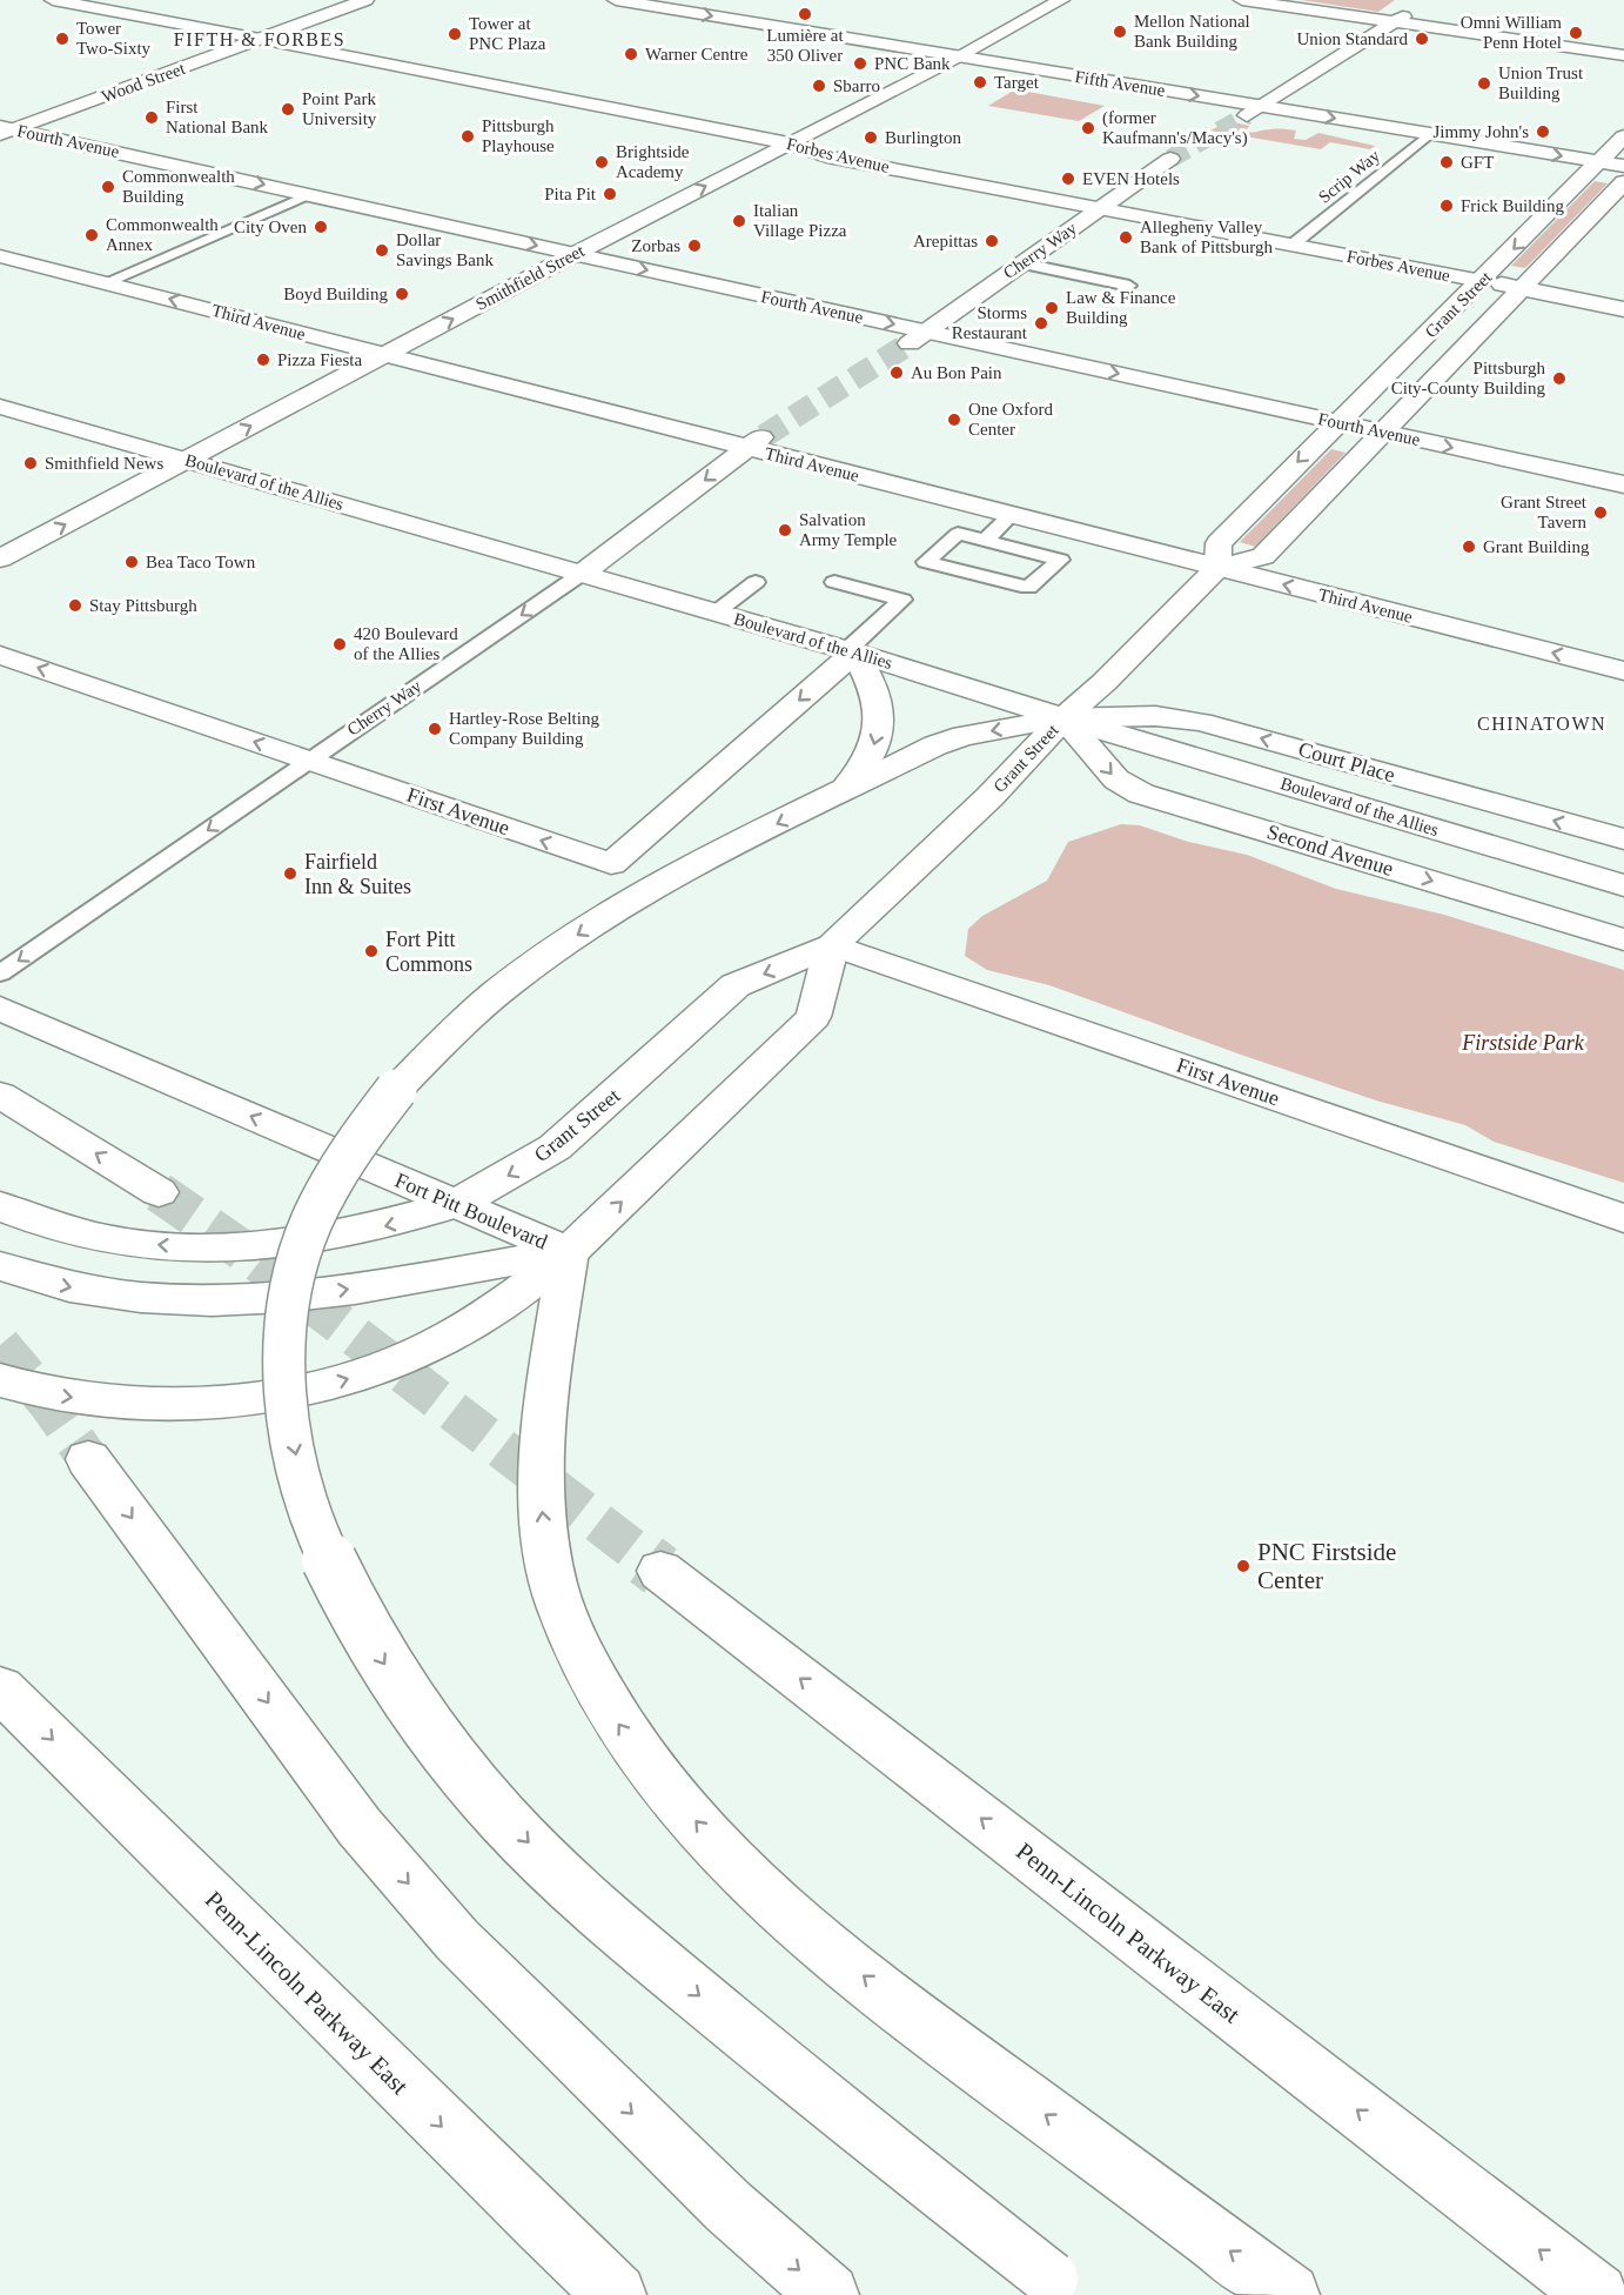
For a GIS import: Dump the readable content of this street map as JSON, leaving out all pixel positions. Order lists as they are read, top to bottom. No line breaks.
{"streets":{"main road":["Wood Street","Fifth Avenue","Fourth Avenue","Forbes Avenue","Cherry Way","Smithfield Street","Grant Street","Third Avenue","Boulevard of the Allies","Court Place","First Avenue","Second Avenue","Fort Pitt Boulevard","Penn-Lincoln Parkway East"],"lane":["Scrip Way"]},"crossings":[["Wood Street","Fourth Avenue"],["Wood Street","Forbes Avenue"],["Fifth Avenue","Scrip Way"],["Fifth Avenue","Smithfield Street"],["Fifth Avenue","Grant Street"],["Fourth Avenue","Cherry Way"],["Fourth Avenue","Smithfield Street"],["Fourth Avenue","Grant Street"],["Forbes Avenue","Scrip Way"],["Forbes Avenue","Cherry Way"],["Forbes Avenue","Smithfield Street"],["Forbes Avenue","Grant Street"],["Cherry Way","Third Avenue"],["Cherry Way","Boulevard of the Allies"],["Cherry Way","First Avenue"],["Smithfield Street","Third Avenue"],["Smithfield Street","Boulevard of the Allies"],["Grant Street","Third Avenue"],["Grant Street","Boulevard of the Allies"],["Grant Street","Court Place"],["Grant Street","First Avenue"],["Grant Street","Second Avenue"],["Grant Street","Fort Pitt Boulevard"],["Boulevard of the Allies","Court Place"],["Boulevard of the Allies","First Avenue"],["Boulevard of the Allies","Second Avenue"],["Court Place","Second Avenue"]],"one_way":["Fourth Avenue","Cherry Way","Smithfield Street","Third Avenue","Court Place","First Avenue","Second Avenue"],"districts":["FIFTH & FORBES","CHINATOWN"],"parks":["Firstside Park"],"places":["Lumière at 350 Oliver","Mellon National Bank Building","Omni William Penn Hotel","Tower at PNC Plaza","Tower Two-Sixty","Union Standard","Warner Centre","PNC Bank","Target","Union Trust Building","Sbarro","Point Park University","First National Bank","(former Kaufmann's/Macy's)","Jimmy John's","Pittsburgh Playhouse","Burlington","Brightside Academy","GFT","EVEN Hotels","Commonwealth Building","Pita Pit","Frick Building","Italian Village Pizza","City Oven","Commonwealth Annex","Allegheny Valley Bank of Pittsburgh","Arepittas","Zorbas","Dollar Savings Bank","Boyd Building","Law & Finance Building","Storms Restaurant","Pizza Fiesta","Au Bon Pain","Pittsburgh City-County Building","One Oxford Center","Smithfield News","Grant Street Tavern","Salvation Army Temple","Grant Building","Bea Taco Town","Stay Pittsburgh","420 Boulevard of the Allies","Hartley-Rose Belting Company Building","Fairfield Inn & Suites","Fort Pitt Commons","PNC Firstside Center"]}
